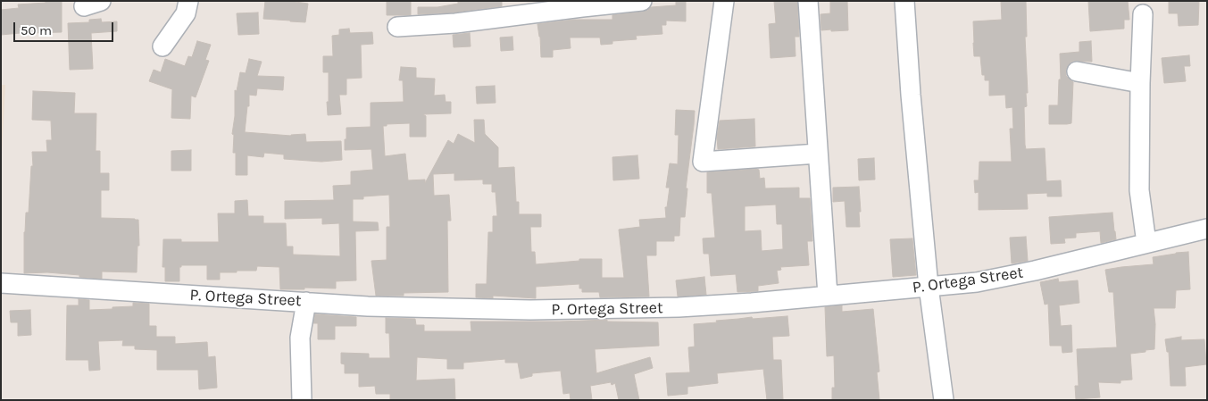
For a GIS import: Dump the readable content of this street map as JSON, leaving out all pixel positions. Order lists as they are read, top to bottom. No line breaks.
{"streets":{"street":["P. Ortega Street"]},"scale_bar":"50 m"}
